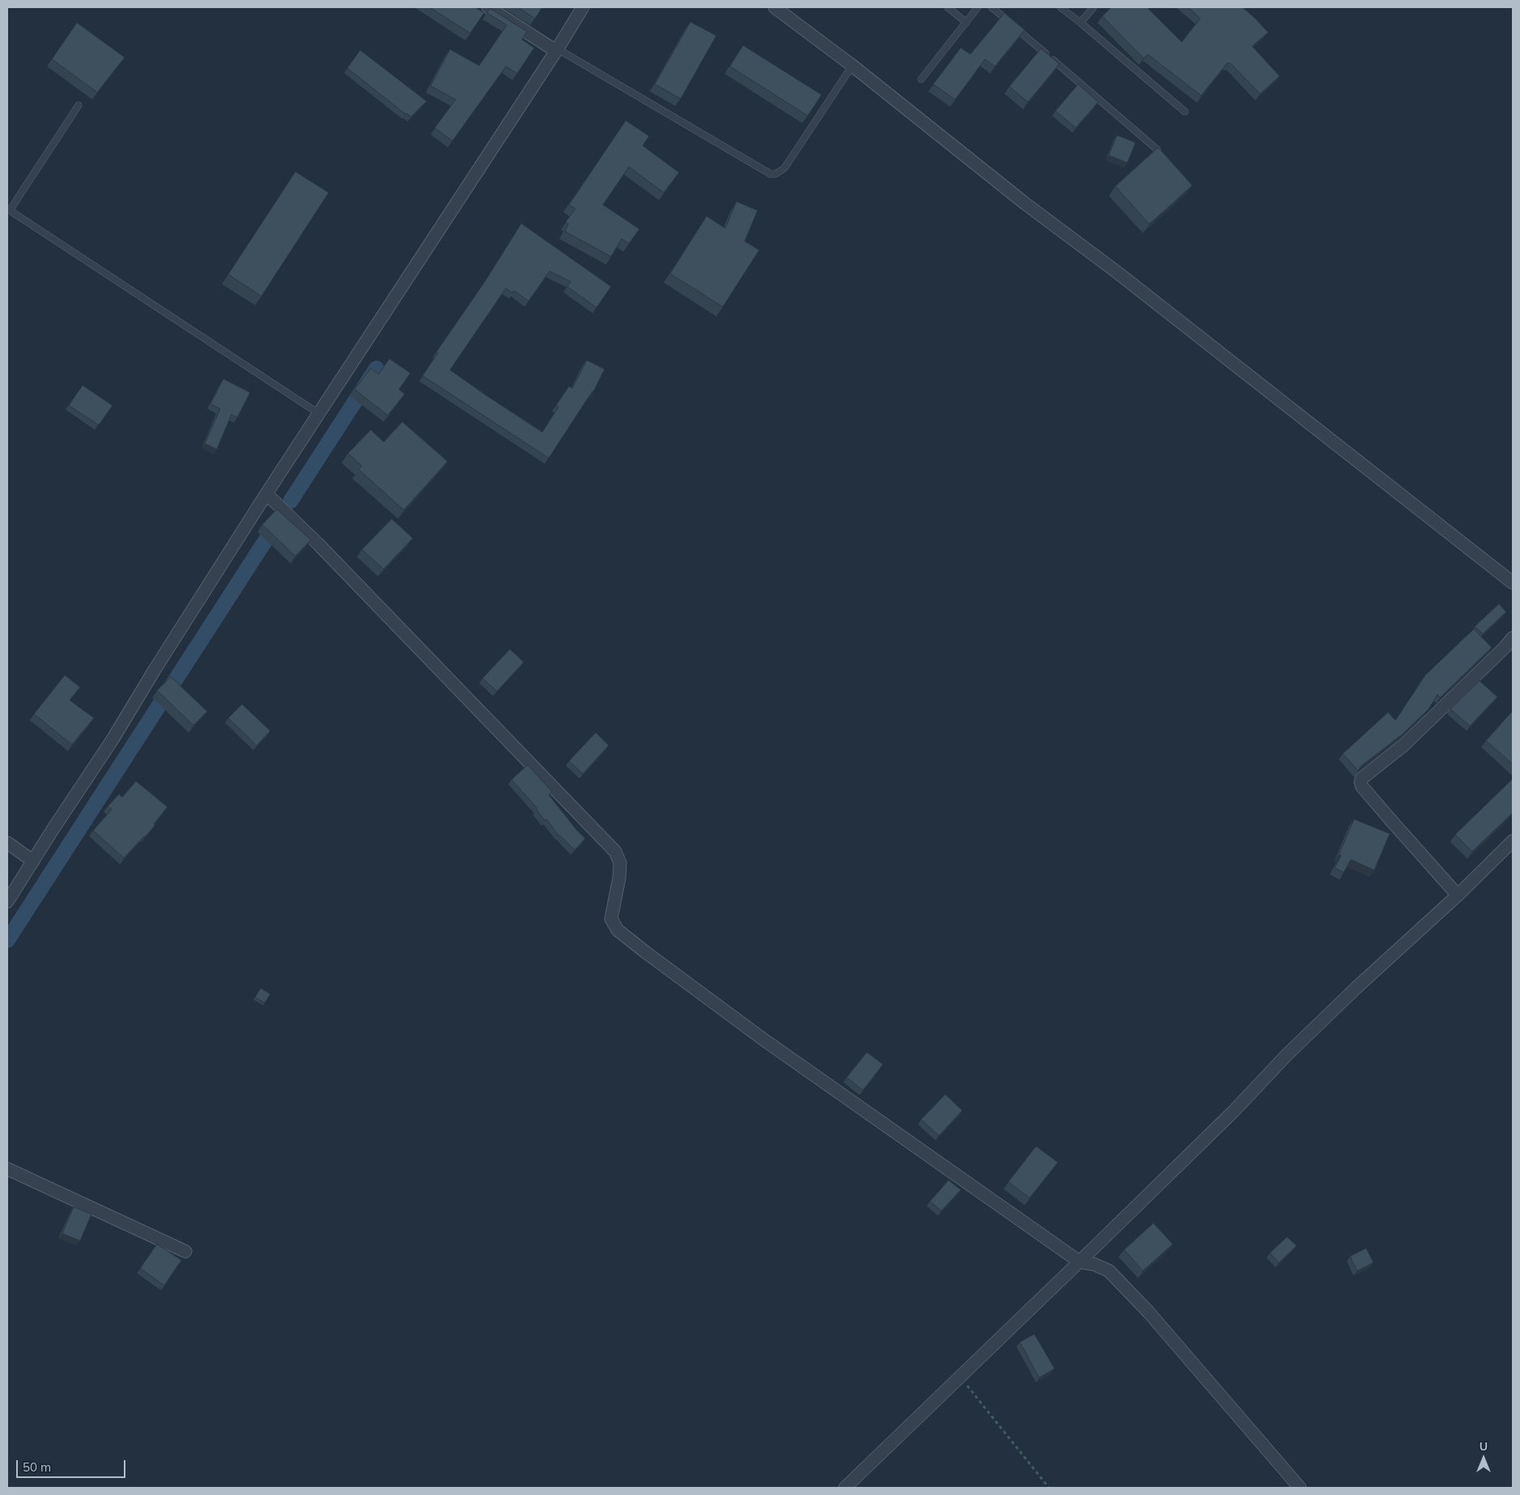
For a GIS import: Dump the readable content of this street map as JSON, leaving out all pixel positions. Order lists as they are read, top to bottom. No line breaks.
{"scale_bar":"50 m","north":"top"}
